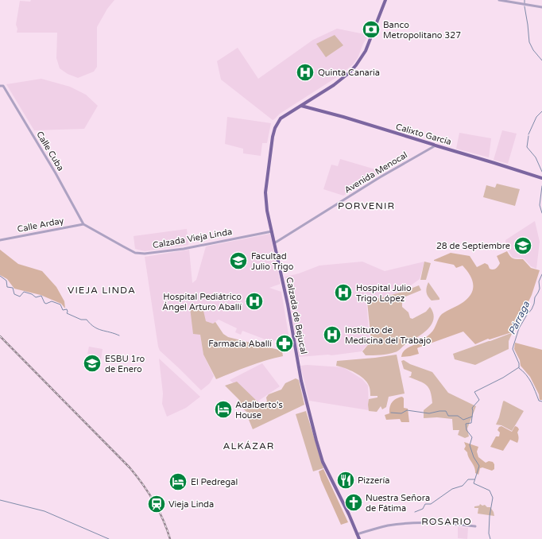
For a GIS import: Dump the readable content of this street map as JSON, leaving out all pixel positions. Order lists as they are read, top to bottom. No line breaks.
{"streets":{"main road":["Calixto García","Calzada de Bejucal"],"street":["Calle Cuba","Avenida Menocal","Calle Arday","Calzada Vieja Linda"]},"crossings":[["Calixto García","Avenida Menocal"],["Calixto García","Calzada de Bejucal"],["Calle Cuba","Calle Arday"],["Calle Cuba","Calzada Vieja Linda"],["Avenida Menocal","Calzada de Bejucal"],["Calle Arday","Calzada Vieja Linda"],["Calzada Vieja Linda","Calzada de Bejucal"]],"districts":["PORVENIR","VIEJA LINDA","ALKÁZAR","ROSARIO"],"water":["Párraga"],"places":{"bank":["Banco Metropolitano 327"],"hospital":["Quinta Canaria","Hospital Julio Trigo López","Hospital Pediátrico Ángel Arturo Aballí","Instituto de Medicina del Trabajo"],"school or university":["28 de Septiembre","Facultad Julio Trigo","ESBU 1ro de Enero"],"pharmacy":["Farmacia Aballí"],"hotel":["Adalberto's House","El Pedregal"],"restaurant":["Pizzería"],"church":["Nuestra Señora de Fátima"],"station":["Vieja Linda"]}}
